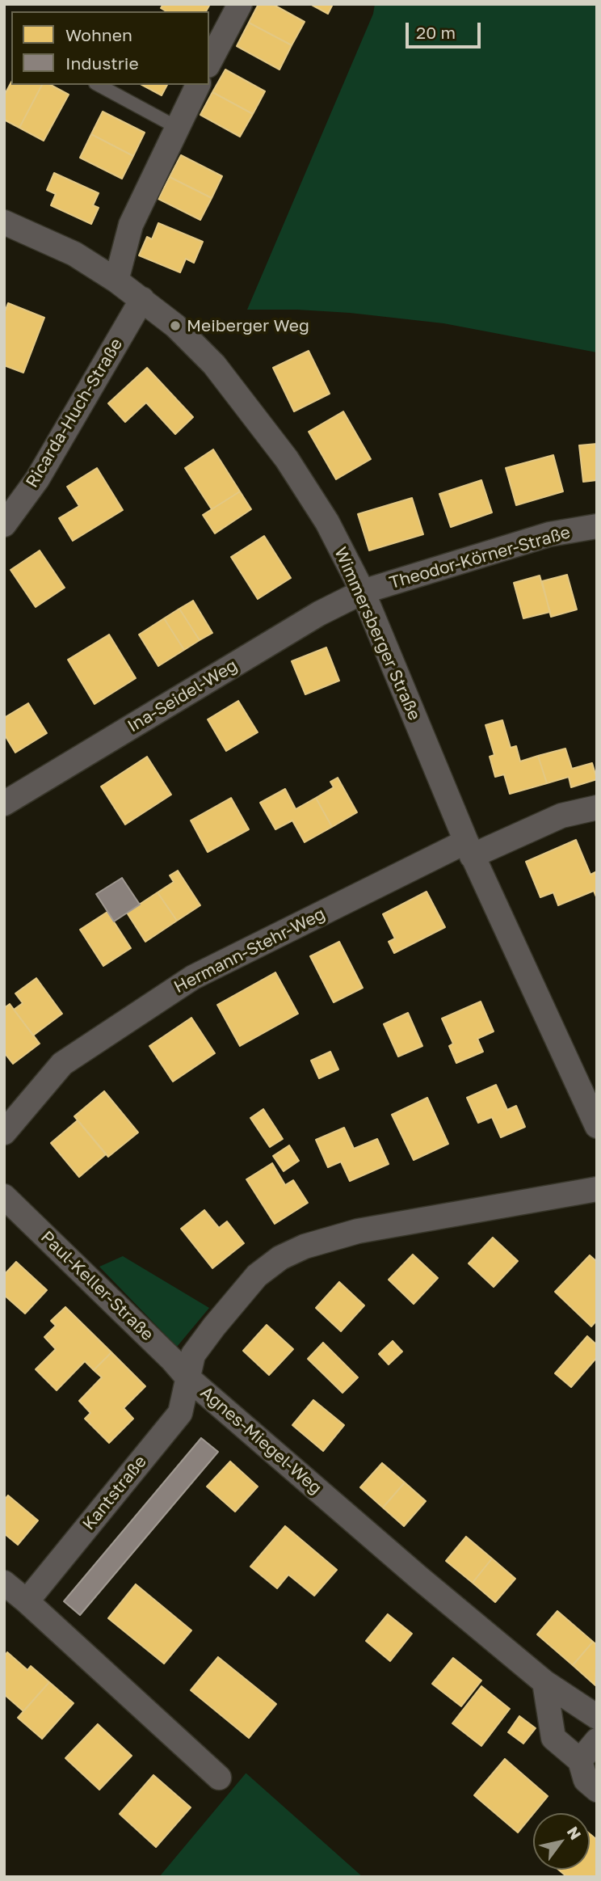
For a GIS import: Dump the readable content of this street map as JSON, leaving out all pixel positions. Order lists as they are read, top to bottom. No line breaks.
{"streets":{"street":["Ricarda-Huch-Straße","Theodor-Körner-Straße","Wimmersberger Straße","Ina-Seidel-Weg","Hermann-Stehr-Weg","Paul-Keller-Straße","Agnes-Miegel-Weg","Kantstraße"]},"crossings":[["Ricarda-Huch-Straße","Wimmersberger Straße"],["Theodor-Körner-Straße","Wimmersberger Straße"],["Theodor-Körner-Straße","Ina-Seidel-Weg"],["Wimmersberger Straße","Ina-Seidel-Weg"],["Wimmersberger Straße","Hermann-Stehr-Weg"],["Paul-Keller-Straße","Agnes-Miegel-Weg"],["Paul-Keller-Straße","Kantstraße"],["Agnes-Miegel-Weg","Kantstraße"]],"places":["Meiberger Weg"],"legend":["Wohnen","Industrie"],"scale_bar":"20 m","north":"top right"}
